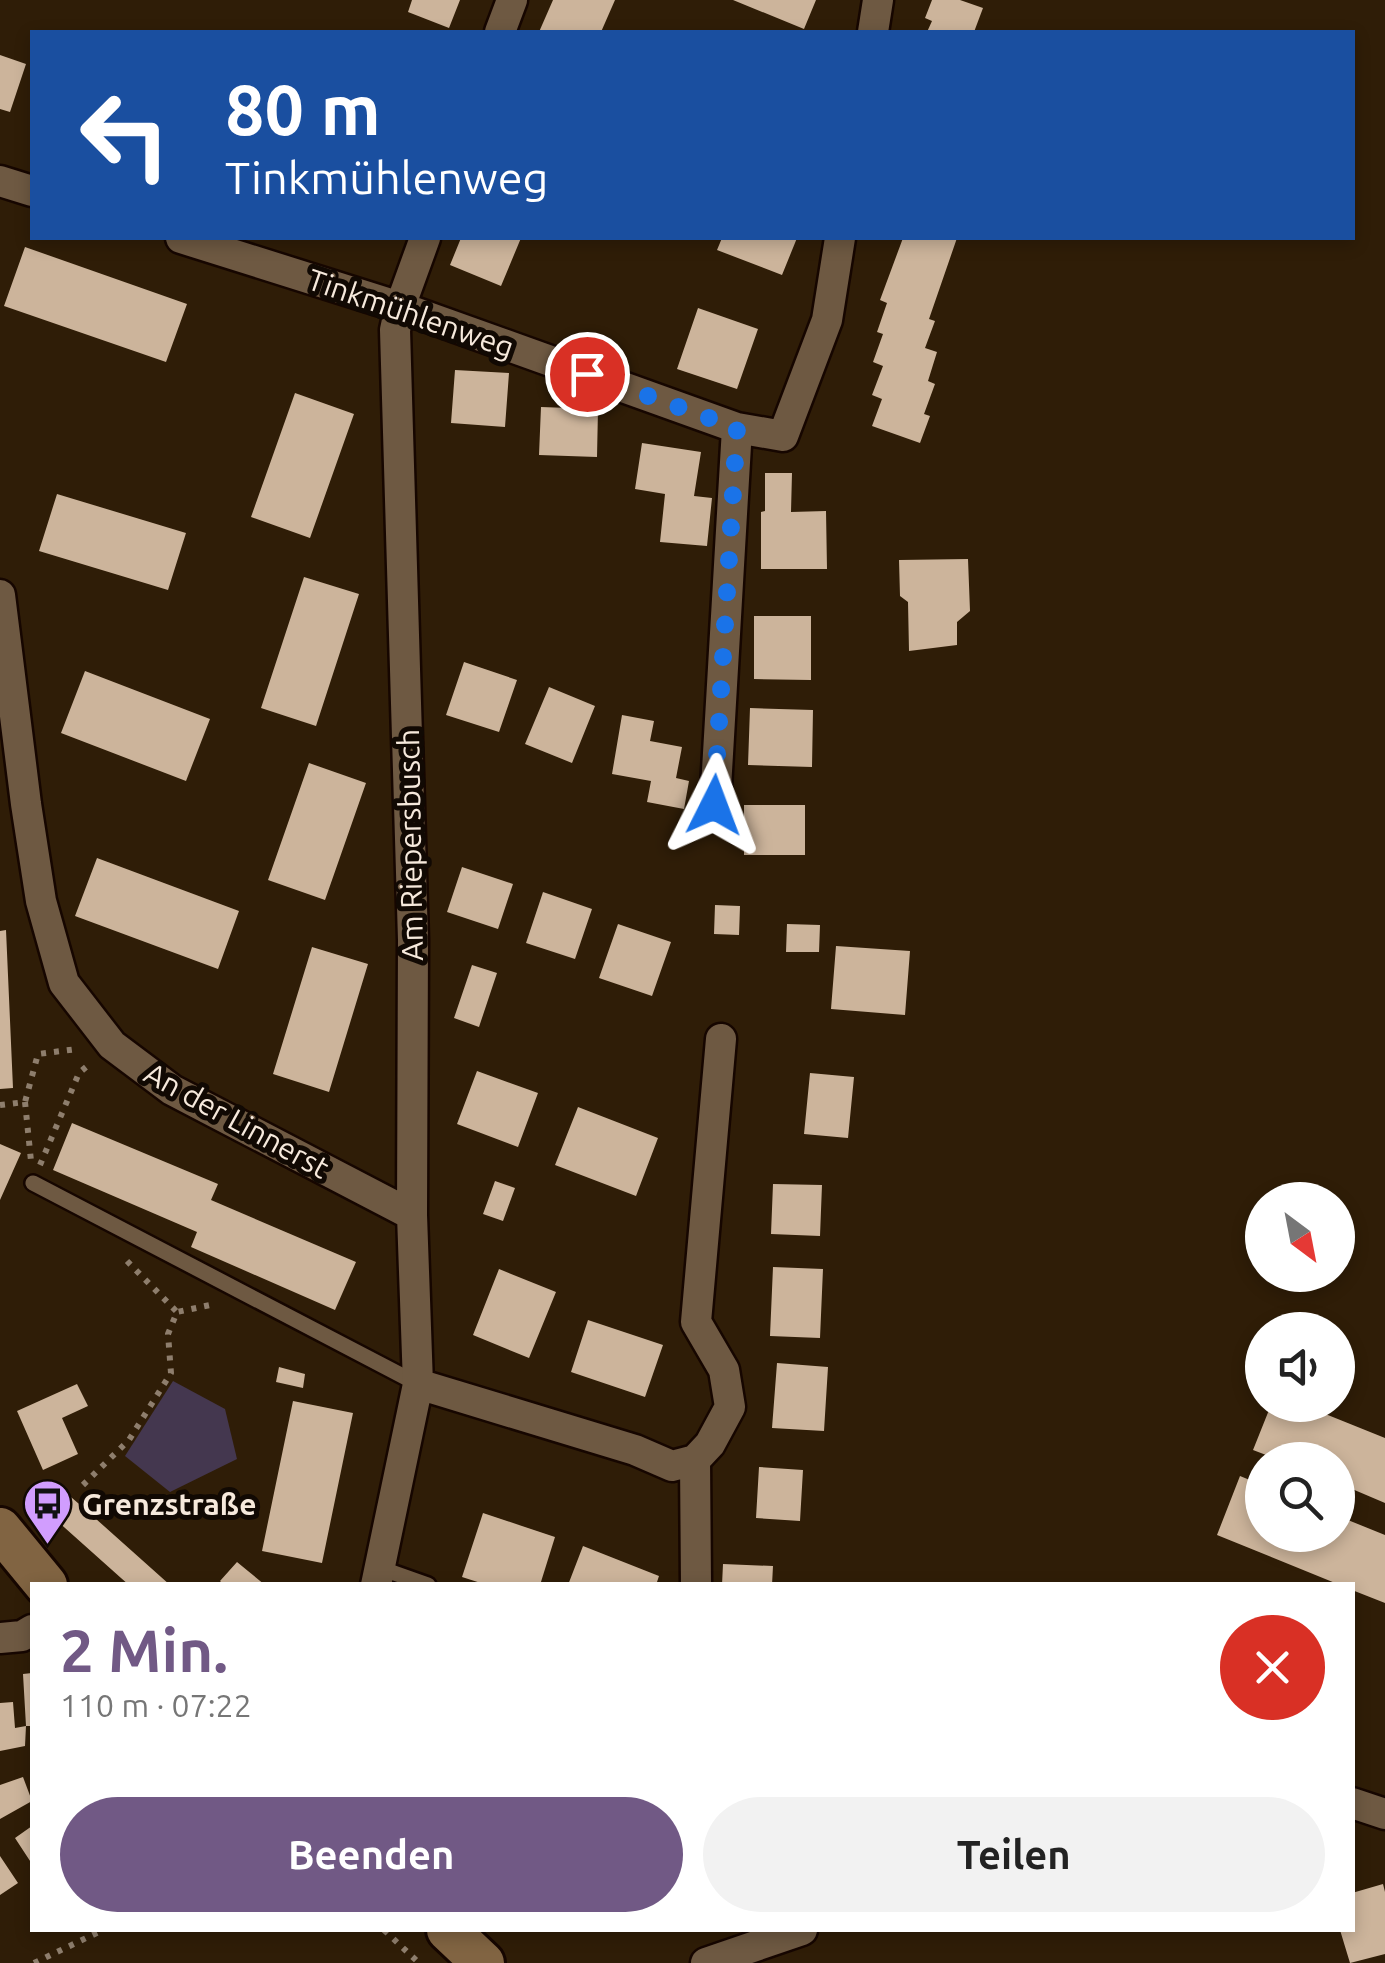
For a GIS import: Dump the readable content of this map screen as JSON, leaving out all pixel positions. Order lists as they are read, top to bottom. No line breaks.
{"streets":{"street":["Tinkmühlenweg","Am Riepersbusch","An der Linnerst"]},"crossings":[["Tinkmühlenweg","Am Riepersbusch"],["Am Riepersbusch","An der Linnerst"]],"places":{"bus stop":["Grenzstraße"]},"north":"bottom right","page":{"turn":["80 m","Tinkmühlenweg"],"heading":["2 Min.","110 m · 07:22"],"buttons":["Beenden","Teilen"]}}
